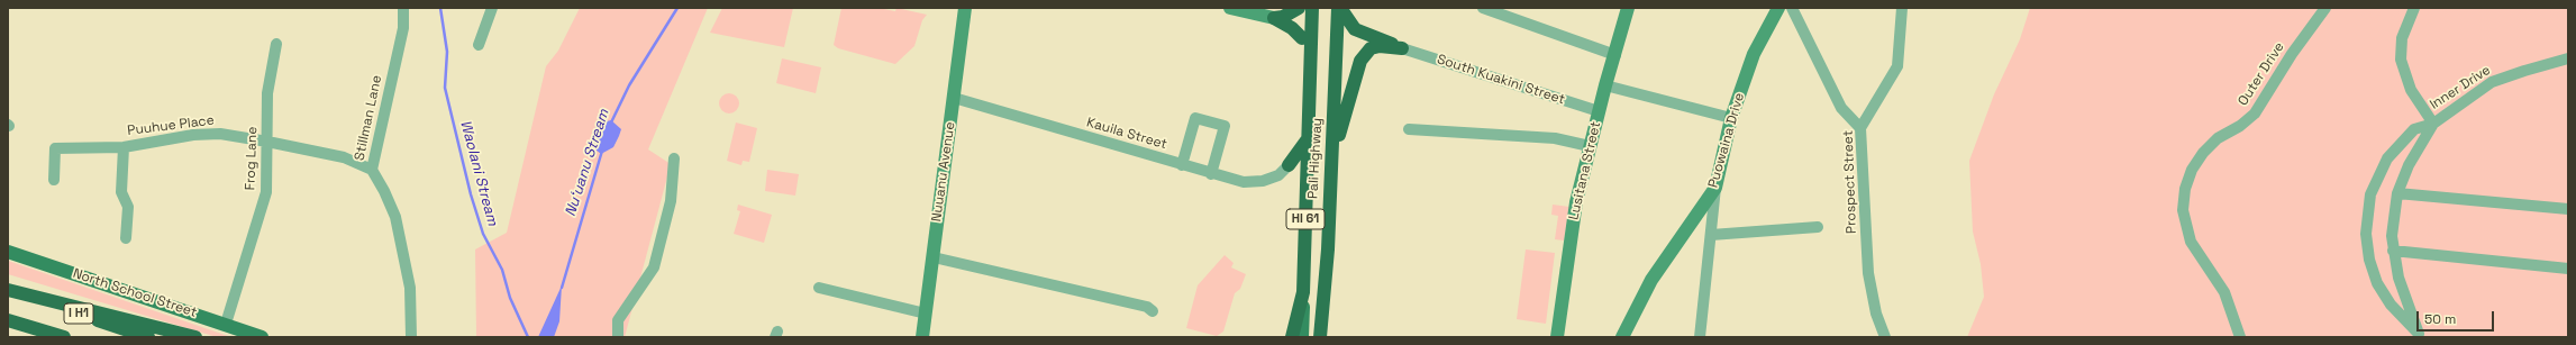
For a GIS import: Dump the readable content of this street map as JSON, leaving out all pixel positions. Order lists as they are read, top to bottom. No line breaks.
{"streets":{"highway":["Pali Highway","HI 61","I H1"],"main road":["Puowaina Drive","Lusitana Street","Nuuanu Avenue","North School Street"],"street":["Outer Drive","South Kuakini Street","Inner Drive","Stillman Lane","Puuhue Place","Kauila Street","Frog Lane","Prospect Street"]},"crossings":[["South Kuakini Street","Lusitana Street"],["Stillman Lane","Puuhue Place"],["Puuhue Place","Frog Lane"],["Kauila Street","Nuuanu Avenue"],["Frog Lane","North School Street"]],"water":["Nuʻuanu Stream","Waolani Stream"],"scale_bar":"50 m"}
